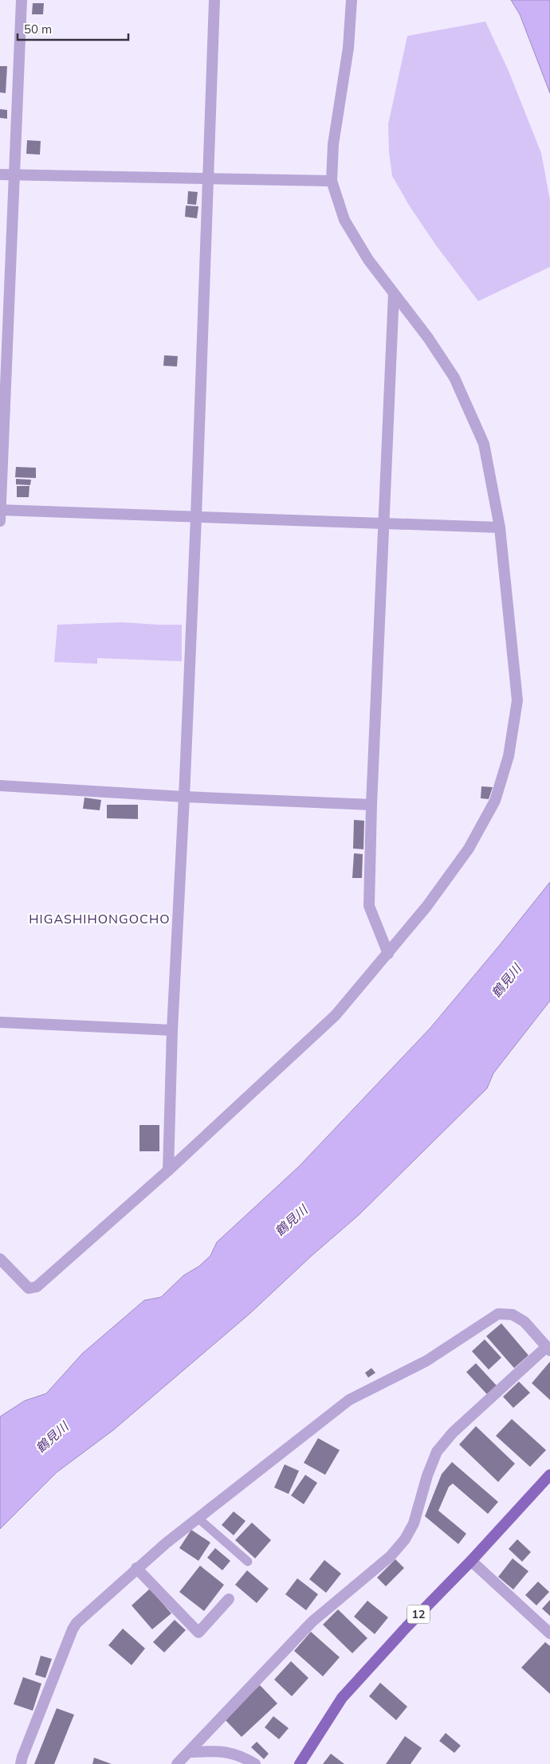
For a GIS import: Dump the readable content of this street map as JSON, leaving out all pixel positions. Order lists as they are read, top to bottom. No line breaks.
{"streets":{"main road":["12"]},"districts":["HIGASHIHONGOCHO"],"water":["鶴見川"],"scale_bar":"50 m"}
